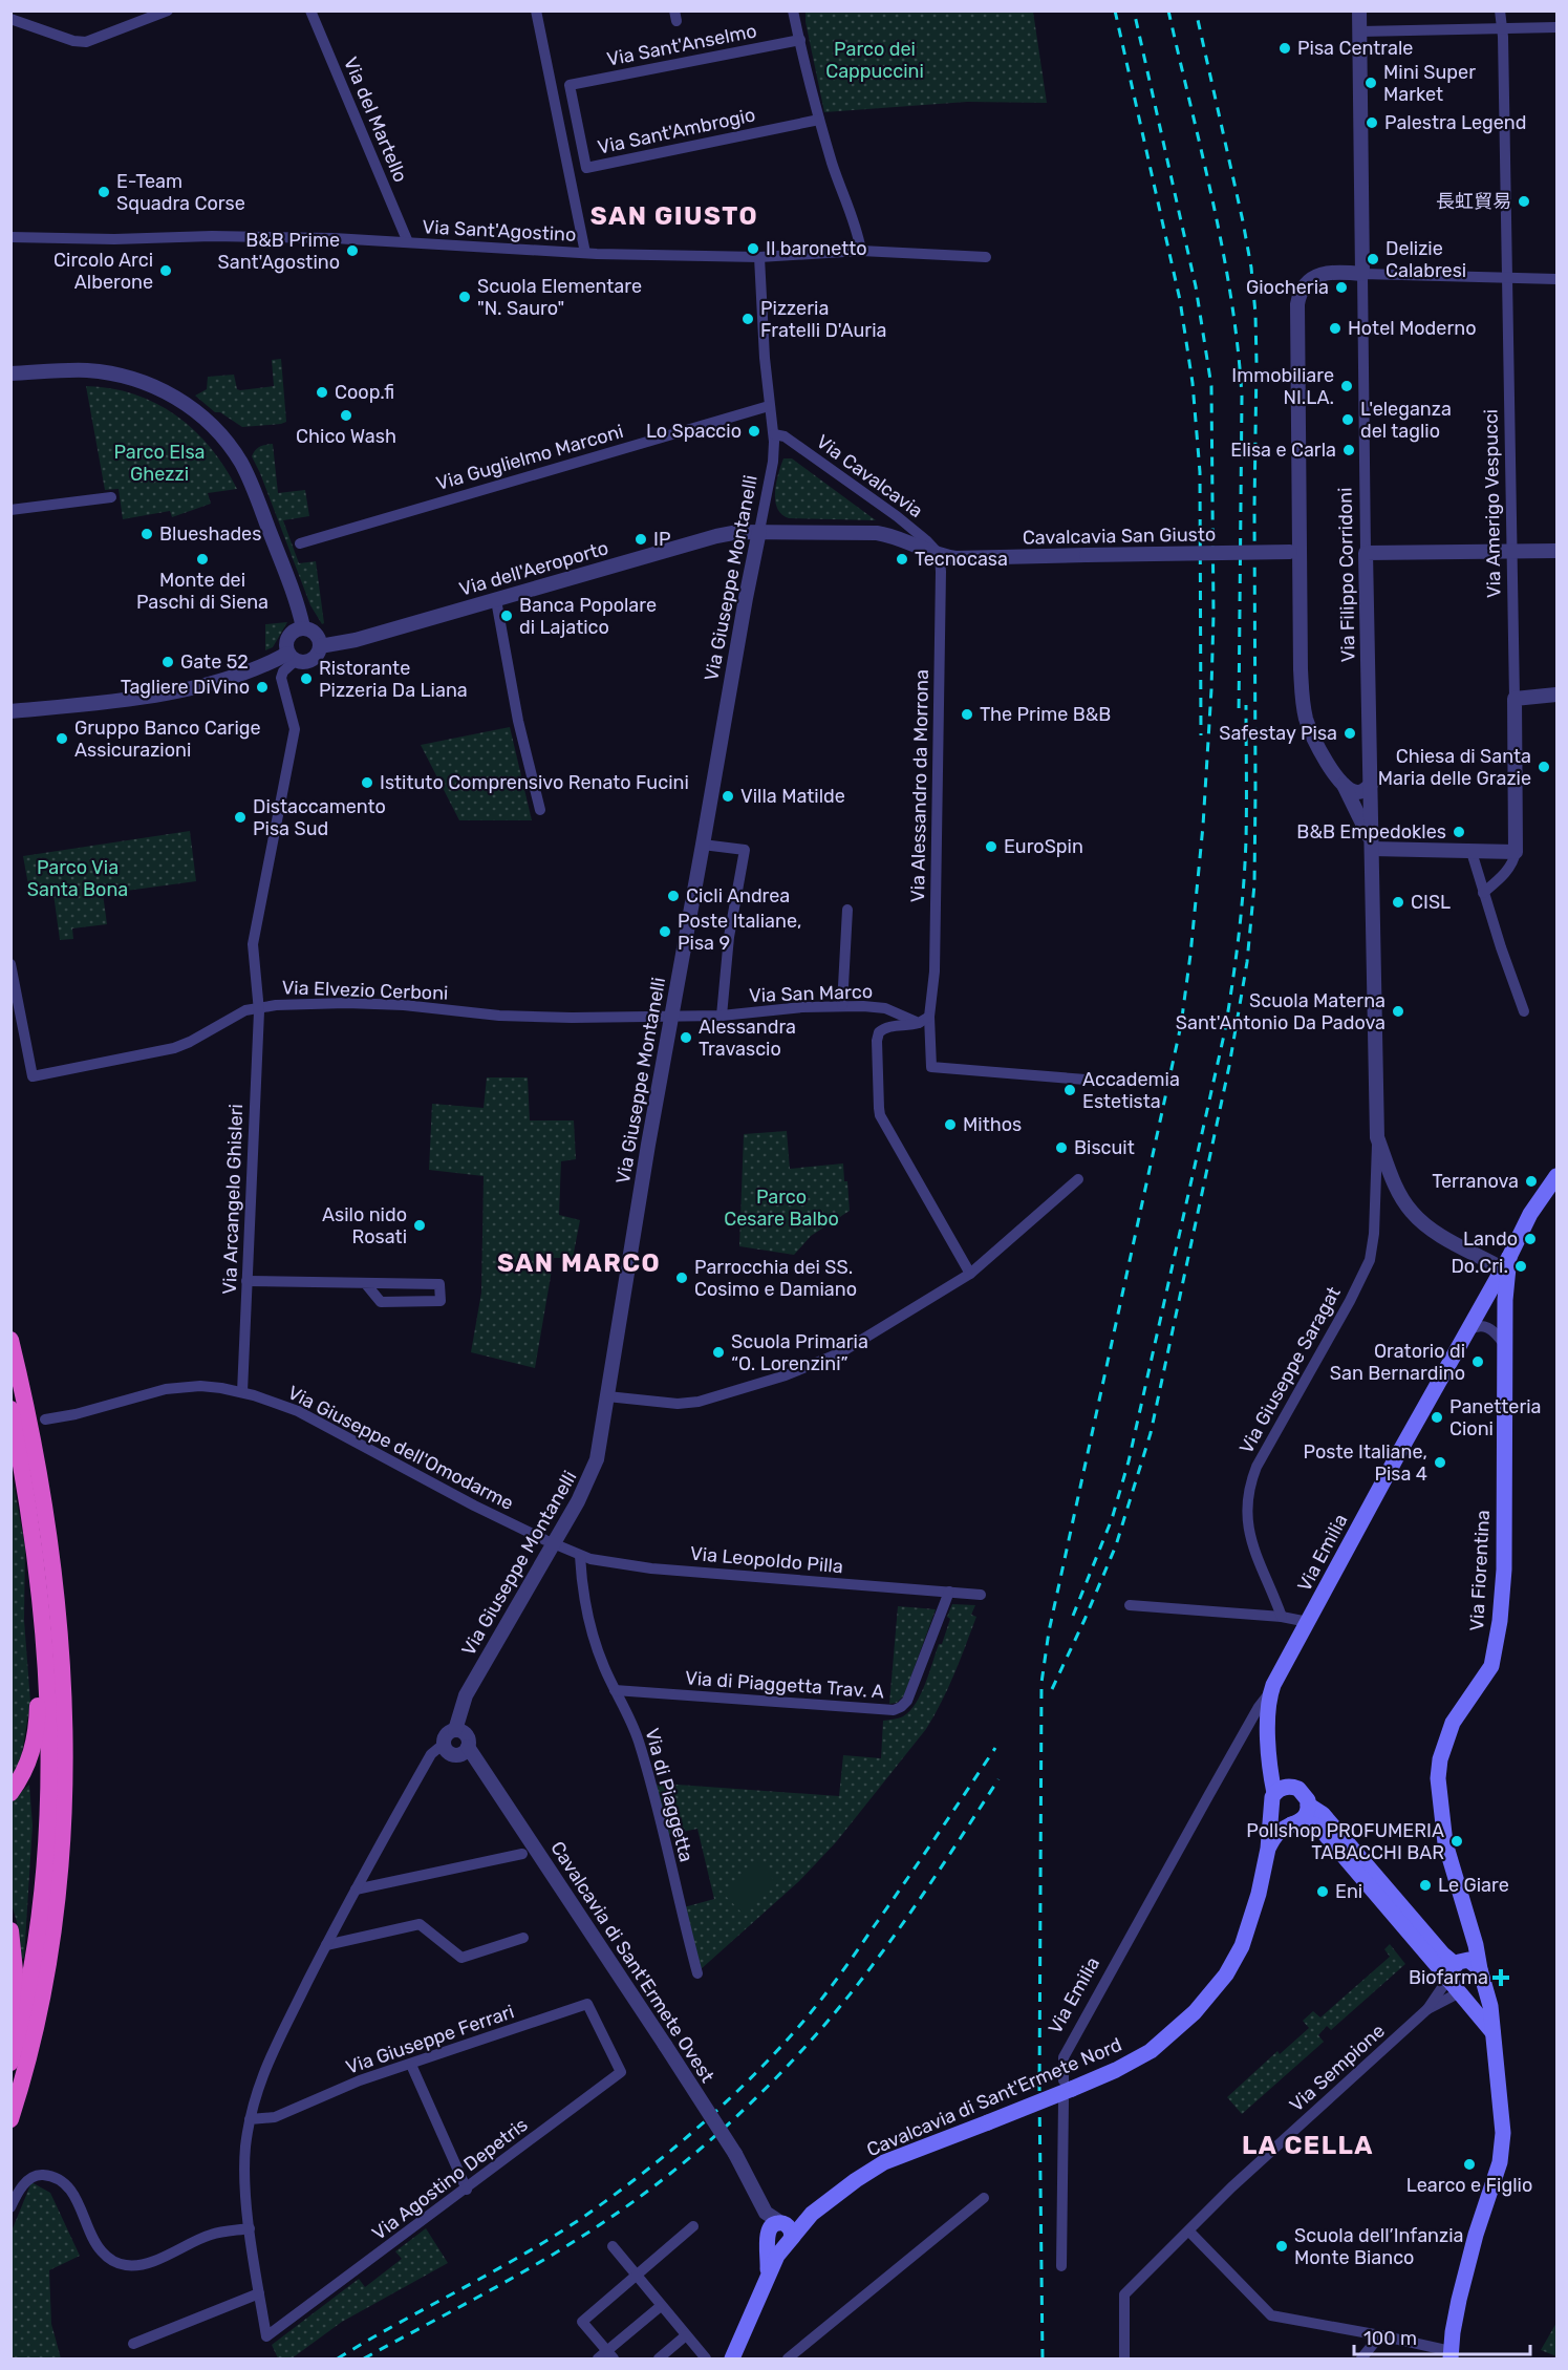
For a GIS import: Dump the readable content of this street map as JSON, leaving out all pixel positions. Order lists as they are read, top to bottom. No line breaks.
{"streets":{"main road":["Via Emilia","Via Fiorentina","Cavalcavia di Sant'Ermete Nord"],"street":["Via Sant'Anselmo","Via del Martello","Via Sant'Ambrogio","Via Sant'Agostino","Via Guglielmo Marconi","Via Cavalcavia","Via Amerigo Vespucci","Cavalcavia San Giusto","Via dell'Aeroporto","Via Filippo Corridoni","Via Giuseppe Montanelli","Via Alessandro da Morrona","Via Elvezio Cerboni","Via San Marco","Via Arcangelo Ghisleri","Via Giuseppe Saragat","Via Giuseppe dell'Omodarme","Via Leopoldo Pilla","Via di Piaggetta Trav. A","Via di Piaggetta","Cavalcavia di Sant'Ermete Ovest","Via Giuseppe Ferrari","Via Sempione","Via Agostino Depetris"]},"crossings":[["Via Sant'Anselmo","Via Sant'Ambrogio"],["Via del Martello","Via Sant'Agostino"],["Via Sant'Agostino","Via Giuseppe Montanelli"],["Via Guglielmo Marconi","Via Giuseppe Montanelli"],["Via Cavalcavia","Cavalcavia San Giusto"],["Via Cavalcavia","Via dell'Aeroporto"],["Via Cavalcavia","Via Giuseppe Montanelli"],["Via Cavalcavia","Via Alessandro da Morrona"],["Cavalcavia San Giusto","Via dell'Aeroporto"],["Cavalcavia San Giusto","Via Alessandro da Morrona"],["Via dell'Aeroporto","Via Giuseppe Montanelli"],["Via dell'Aeroporto","Via Alessandro da Morrona"],["Via dell'Aeroporto","Via Arcangelo Ghisleri"],["Via Filippo Corridoni","Via Giuseppe Saragat"],["Via Giuseppe Montanelli","Via Elvezio Cerboni"],["Via Giuseppe Montanelli","Via San Marco"],["Via Giuseppe Montanelli","Via Giuseppe dell'Omodarme"],["Via Giuseppe Montanelli","Via Leopoldo Pilla"],["Via Giuseppe Montanelli","Cavalcavia di Sant'Ermete Ovest"],["Via Elvezio Cerboni","Via San Marco"],["Via Elvezio Cerboni","Via Arcangelo Ghisleri"],["Via Arcangelo Ghisleri","Via Giuseppe dell'Omodarme"],["Via Giuseppe dell'Omodarme","Via Leopoldo Pilla"],["Via Emilia","Via Fiorentina"],["Via Emilia","Cavalcavia di Sant'Ermete Nord"],["Via Leopoldo Pilla","Via di Piaggetta Trav. A"],["Via Leopoldo Pilla","Via di Piaggetta"],["Via Fiorentina","Via Sempione"],["Via di Piaggetta Trav. A","Via di Piaggetta"],["Via Giuseppe Ferrari","Via Agostino Depetris"]],"districts":["SAN GIUSTO","SAN MARCO","LA CELLA"],"parks":["Parco dei Cappuccini","Parco Elsa Ghezzi","Parco Via Santa Bona","Parco Cesare Balbo"],"places":{"other":["Pisa Centrale","Mini Super Market","Palestra Legend","E-Team Squadra Corse","長虹貿易","Il baronetto","B&B Prime Sant'Agostino","Delizie Calabresi","Circolo Arci Alberone","Giocheria","Scuola Elementare \"N. Sauro\"","Pizzeria Fratelli D'Auria","Hotel Moderno","Immobiliare NI.LA.","Coop.fi","Chico Wash","L'eleganza del taglio","Lo Spaccio","Elisa e Carla","Blueshades","IP","Monte dei Paschi di Siena","Tecnocasa","Banca Popolare di Lajatico","Gate 52","Ristorante Pizzeria Da Liana","Tagliere DiVino","The Prime B&B","Safestay Pisa","Gruppo Banco Carige Assicurazioni","Chiesa di Santa Maria delle Grazie","Istituto Comprensivo Renato Fucini","Villa Matilde","Distaccamento Pisa Sud","B&B Empedokles","EuroSpin","Cicli Andrea","CISL","Poste Italiane, Pisa 9","Scuola Materna Sant'Antonio Da Padova","Alessandra Travascio","Accademia Estetista","Mithos","Biscuit","Terranova","Asilo nido Rosati","Lando","Do.Cri.","Parrocchia dei SS. Cosimo e Damiano","Scuola Primaria “O. Lorenzini”","Oratorio di San Bernardino","Panetteria Cioni","Poste Italiane, Pisa 4","Pollshop PROFUMERIA TABACCHI BAR","Le Giare","Eni","Learco e Figlio","Scuola dell’Infanzia Monte Bianco"],"health":["Biofarma"]},"scale_bar":"100 m"}
